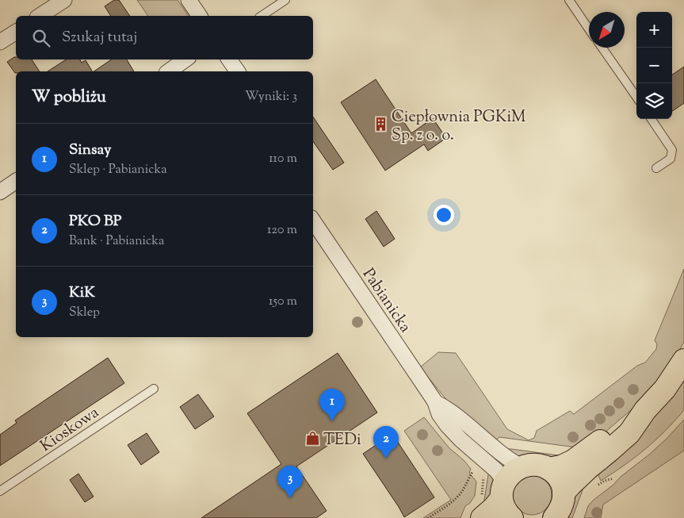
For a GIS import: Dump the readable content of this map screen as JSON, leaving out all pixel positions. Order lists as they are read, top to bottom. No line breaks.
{"streets":{"street":["Pabianicka"],"lane":["Kioskowa"]},"places":{"building":["Ciepłownia PGKiM Sp. z o. o."],"shop":["TEDi"]},"north":"bottom left","page":{"map_buttons":["+","−"],"search":"Szukaj tutaj","heading":["W pobliżu","Wyniki: 3"],"list":[{"mark":"1","name":"Sinsay","note":"Sklep · Pabianicka","value":"110 m"},{"mark":"2","name":"PKO BP","note":"Bank · Pabianicka","value":"120 m"},{"mark":"3","name":"KiK","note":"Sklep","value":"150 m"}],"pins":["1","2","3"]}}
